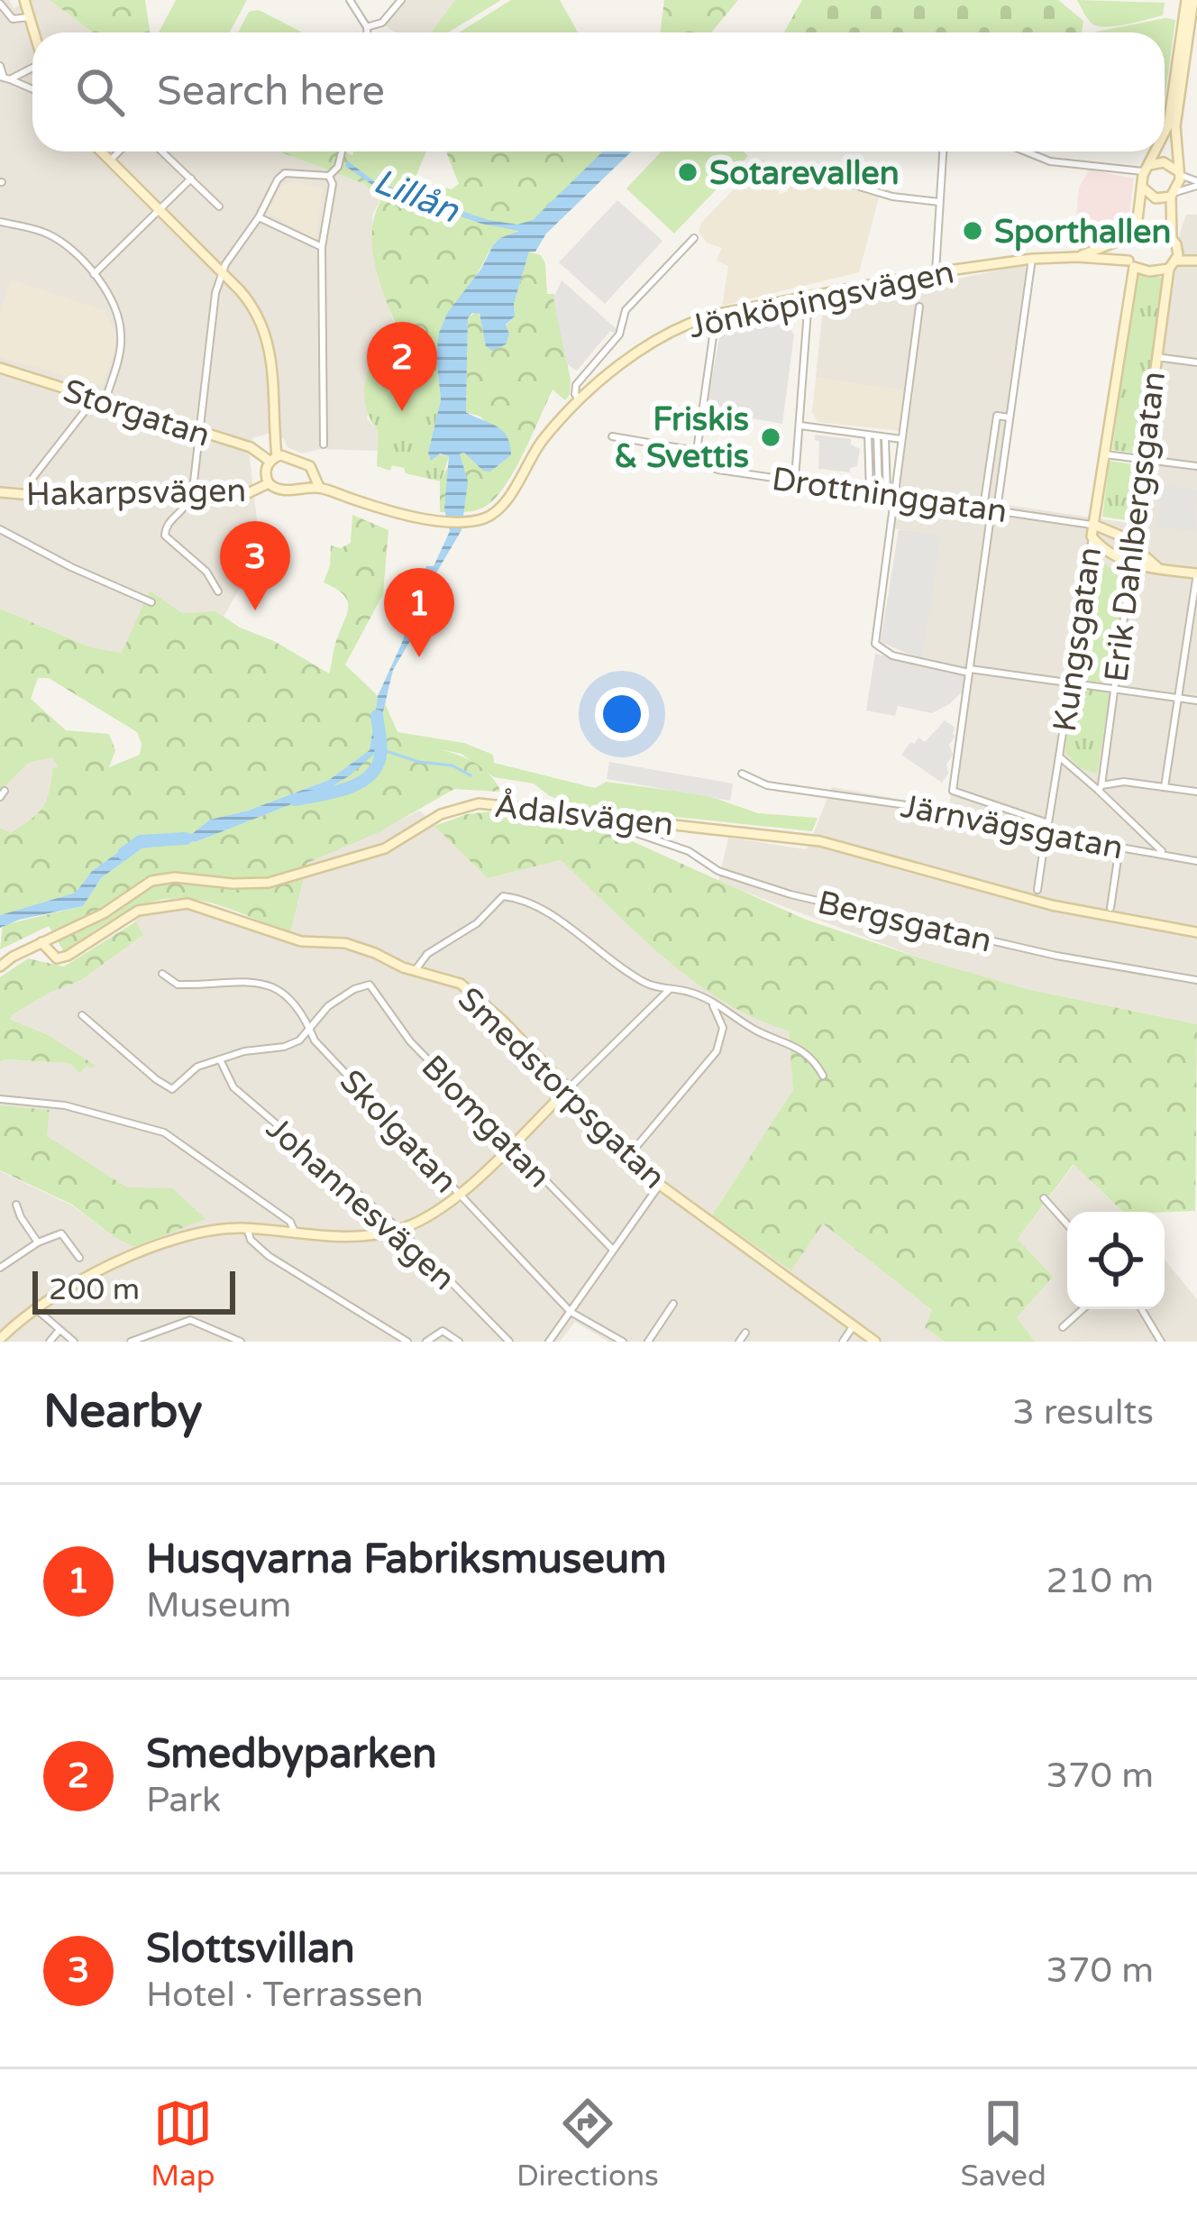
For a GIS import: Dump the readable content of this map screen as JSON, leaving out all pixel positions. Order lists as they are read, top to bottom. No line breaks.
{"streets":{"street":["Jönköpingsvägen","Storgatan","Hakarpsvägen","Drottninggatan","Erik Dahlbergsgatan","Kungsgatan","Ådalsvägen","Järnvägsgatan","Bergsgatan","Smedstorpsgatan","Blomgatan","Skolgatan","Johannesvägen"]},"crossings":[["Jönköpingsvägen","Hakarpsvägen"],["Jönköpingsvägen","Erik Dahlbergsgatan"],["Jönköpingsvägen","Kungsgatan"],["Storgatan","Hakarpsvägen"],["Drottninggatan","Erik Dahlbergsgatan"],["Drottninggatan","Kungsgatan"],["Erik Dahlbergsgatan","Kungsgatan"],["Kungsgatan","Järnvägsgatan"],["Ådalsvägen","Bergsgatan"],["Ådalsvägen","Smedstorpsgatan"],["Blomgatan","Skolgatan"]],"water":["Lillån"],"places":["Sotarevallen","Sporthallen","Friskis & Svettis"],"scale_bar":"200 m","page":{"search":"Search here","pins":["2","3","1"],"scale":"200 m","heading":["Nearby","3 results"],"list":[{"mark":"1","name":"Husqvarna Fabriksmuseum","note":"Museum","value":"210 m"},{"mark":"2","name":"Smedbyparken","note":"Park","value":"370 m"},{"mark":"3","name":"Slottsvillan","note":"Hotel · Terrassen","value":"370 m"}],"nav":["Map","Directions","Saved"]}}
